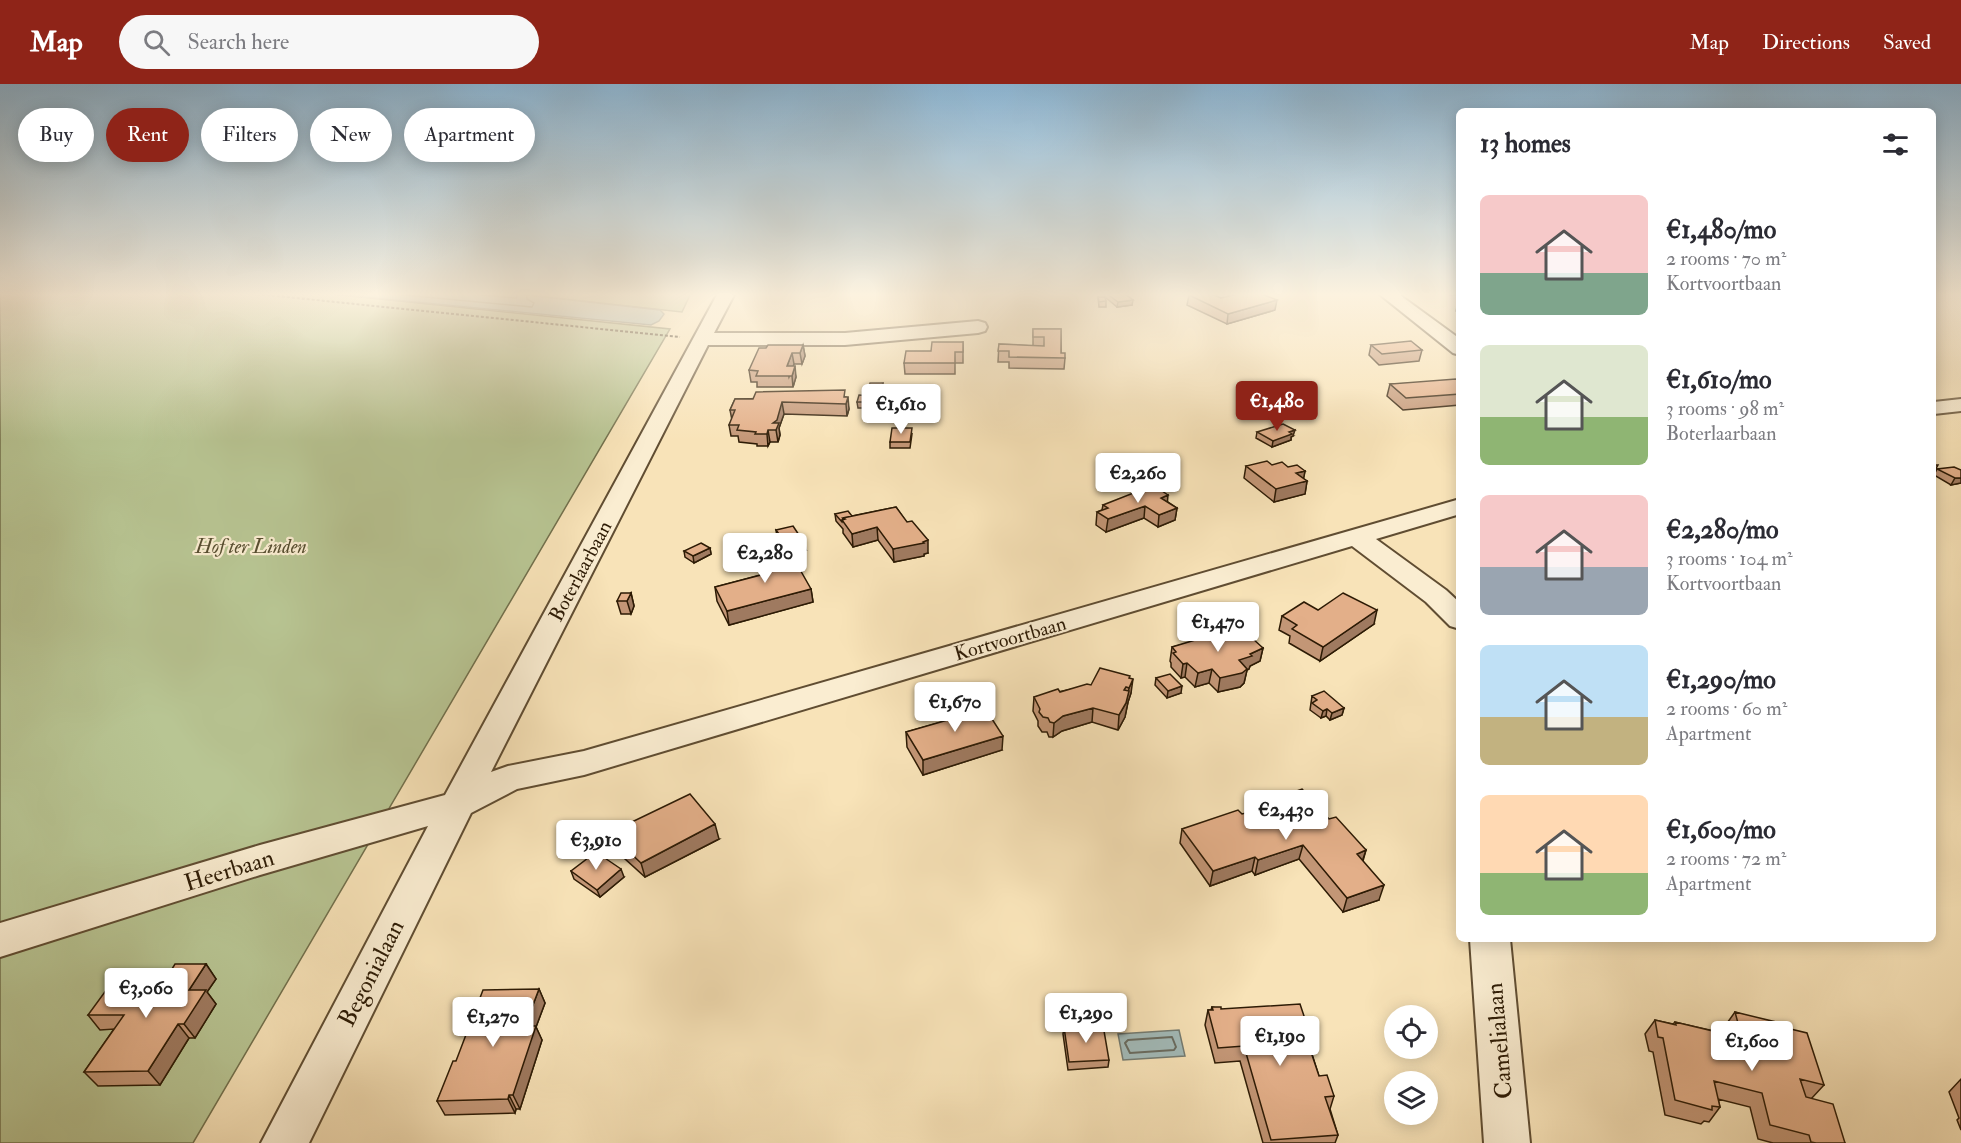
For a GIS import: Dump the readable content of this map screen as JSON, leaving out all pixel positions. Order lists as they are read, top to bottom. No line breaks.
{"streets":{"street":["Boterlaarbaan","Kortvoortbaan","Heerbaan","Begonialaan","Camelialaan"]},"crossings":[["Boterlaarbaan","Kortvoortbaan"],["Boterlaarbaan","Heerbaan"],["Boterlaarbaan","Begonialaan"],["Kortvoortbaan","Heerbaan"],["Kortvoortbaan","Begonialaan"],["Heerbaan","Begonialaan"]],"parks":["Hof ter Linden"],"page":{"header":"Map","search":"Search here","nav":["Map","Directions","Saved"],"chip":["Buy","Rent","Filters","New","Apartment"],"heading":"13 homes","list":[{"name":"€1,480/mo","note":"2 rooms · 70 m² · Kortvoortbaan"},{"name":"€1,610/mo","note":"3 rooms · 98 m² · Boterlaarbaan"},{"name":"€2,280/mo","note":"3 rooms · 104 m² · Kortvoortbaan"},{"name":"€1,290/mo","note":"2 rooms · 60 m² · Apartment"},{"name":"€1,600/mo","note":"2 rooms · 72 m² · Apartment"}],"price":["€1,480","€1,610","€2,260","€2,280","€1,470","€1,670","€2,430","€3,910","€3,060","€1,290","€1,270","€1,190","€1,600"]}}
